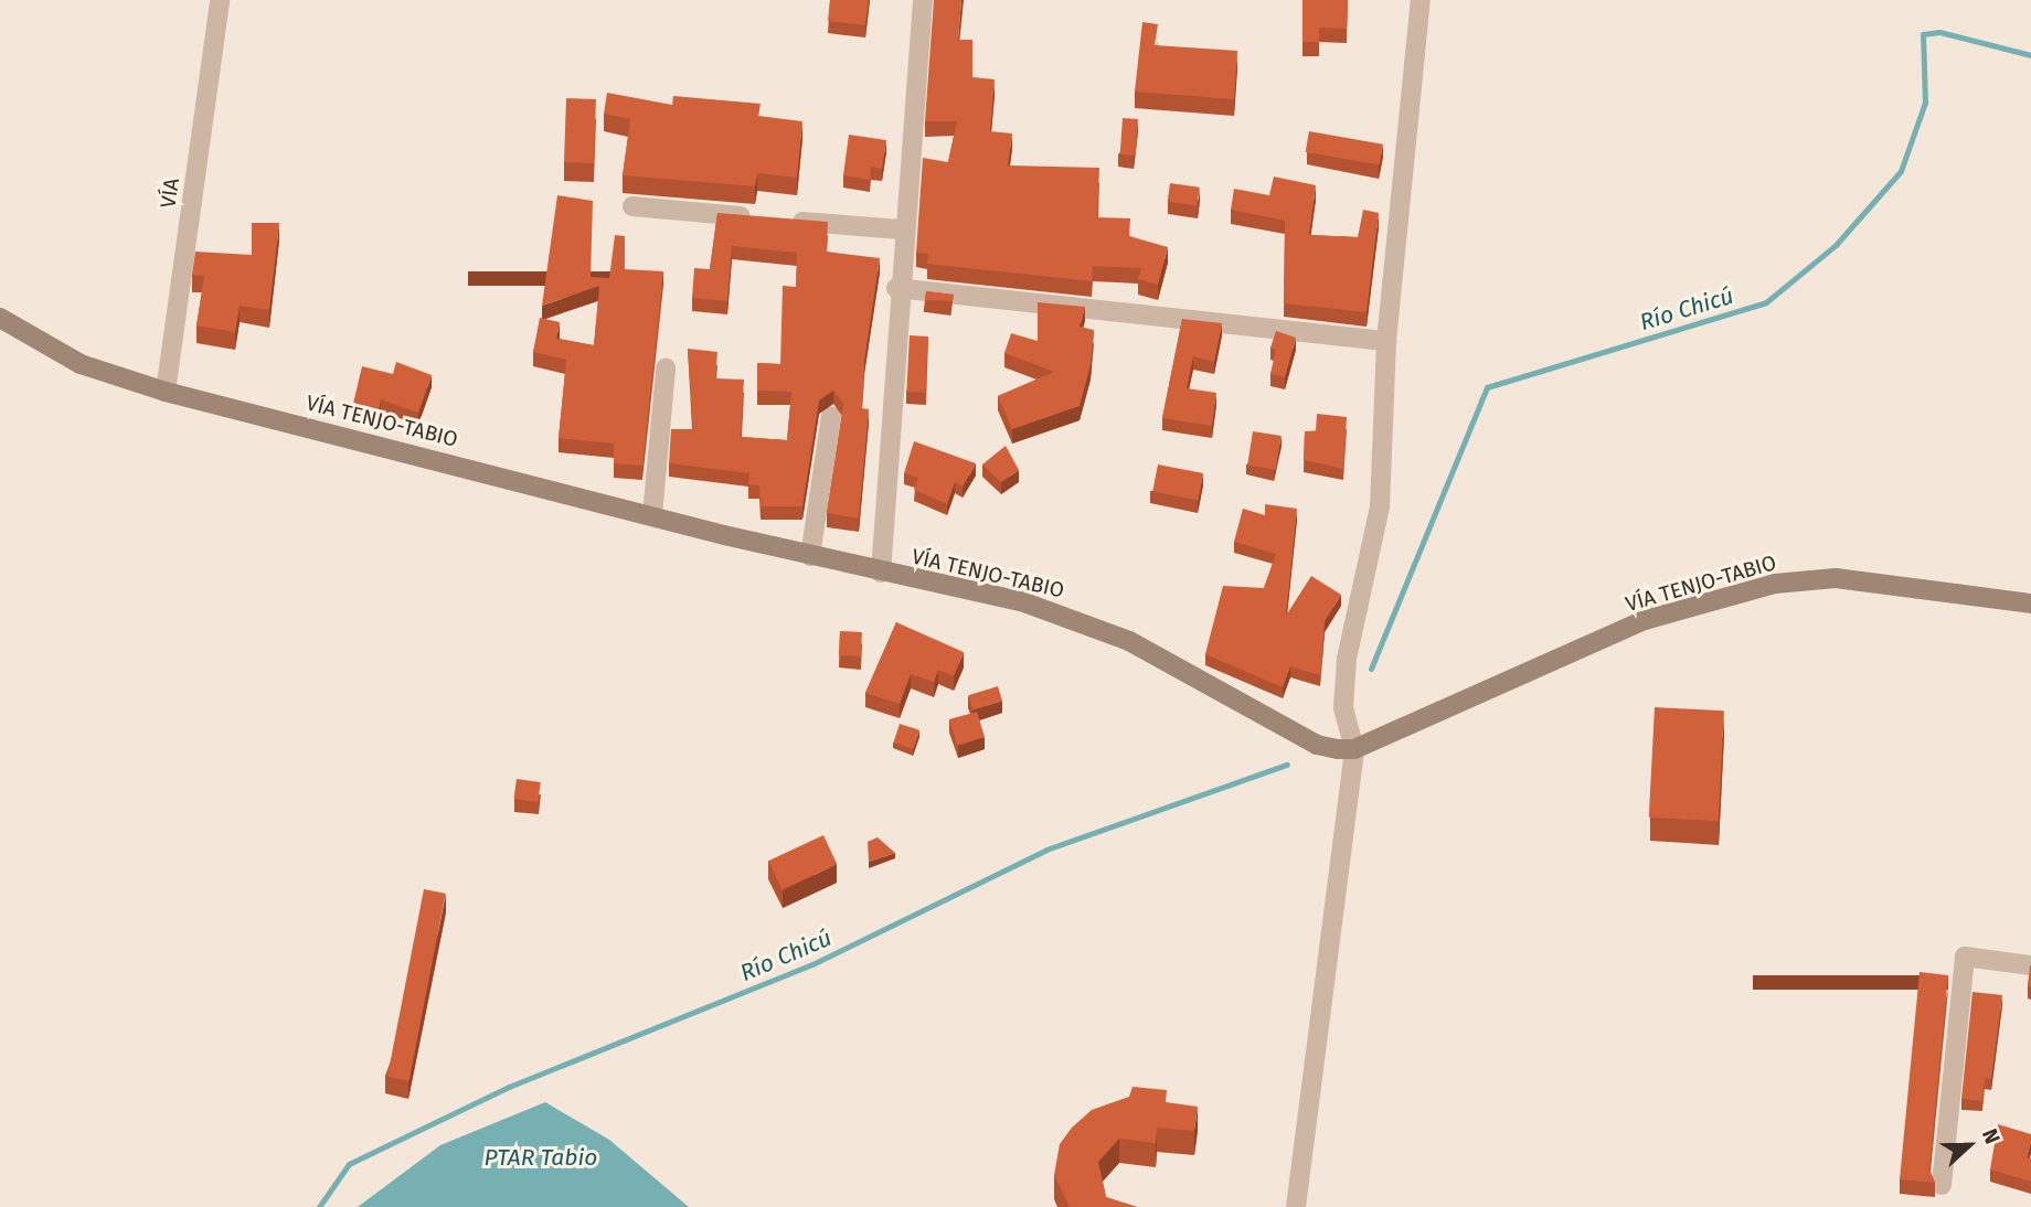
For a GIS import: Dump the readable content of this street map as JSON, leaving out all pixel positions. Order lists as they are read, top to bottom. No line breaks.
{"streets":{"main road":["VÍA TENJO-TABIO"],"street":["VÍA"]},"crossings":[["VÍA","VÍA TENJO-TABIO"]],"water":["Río Chicú","PTAR Tabio"],"north":"right"}
